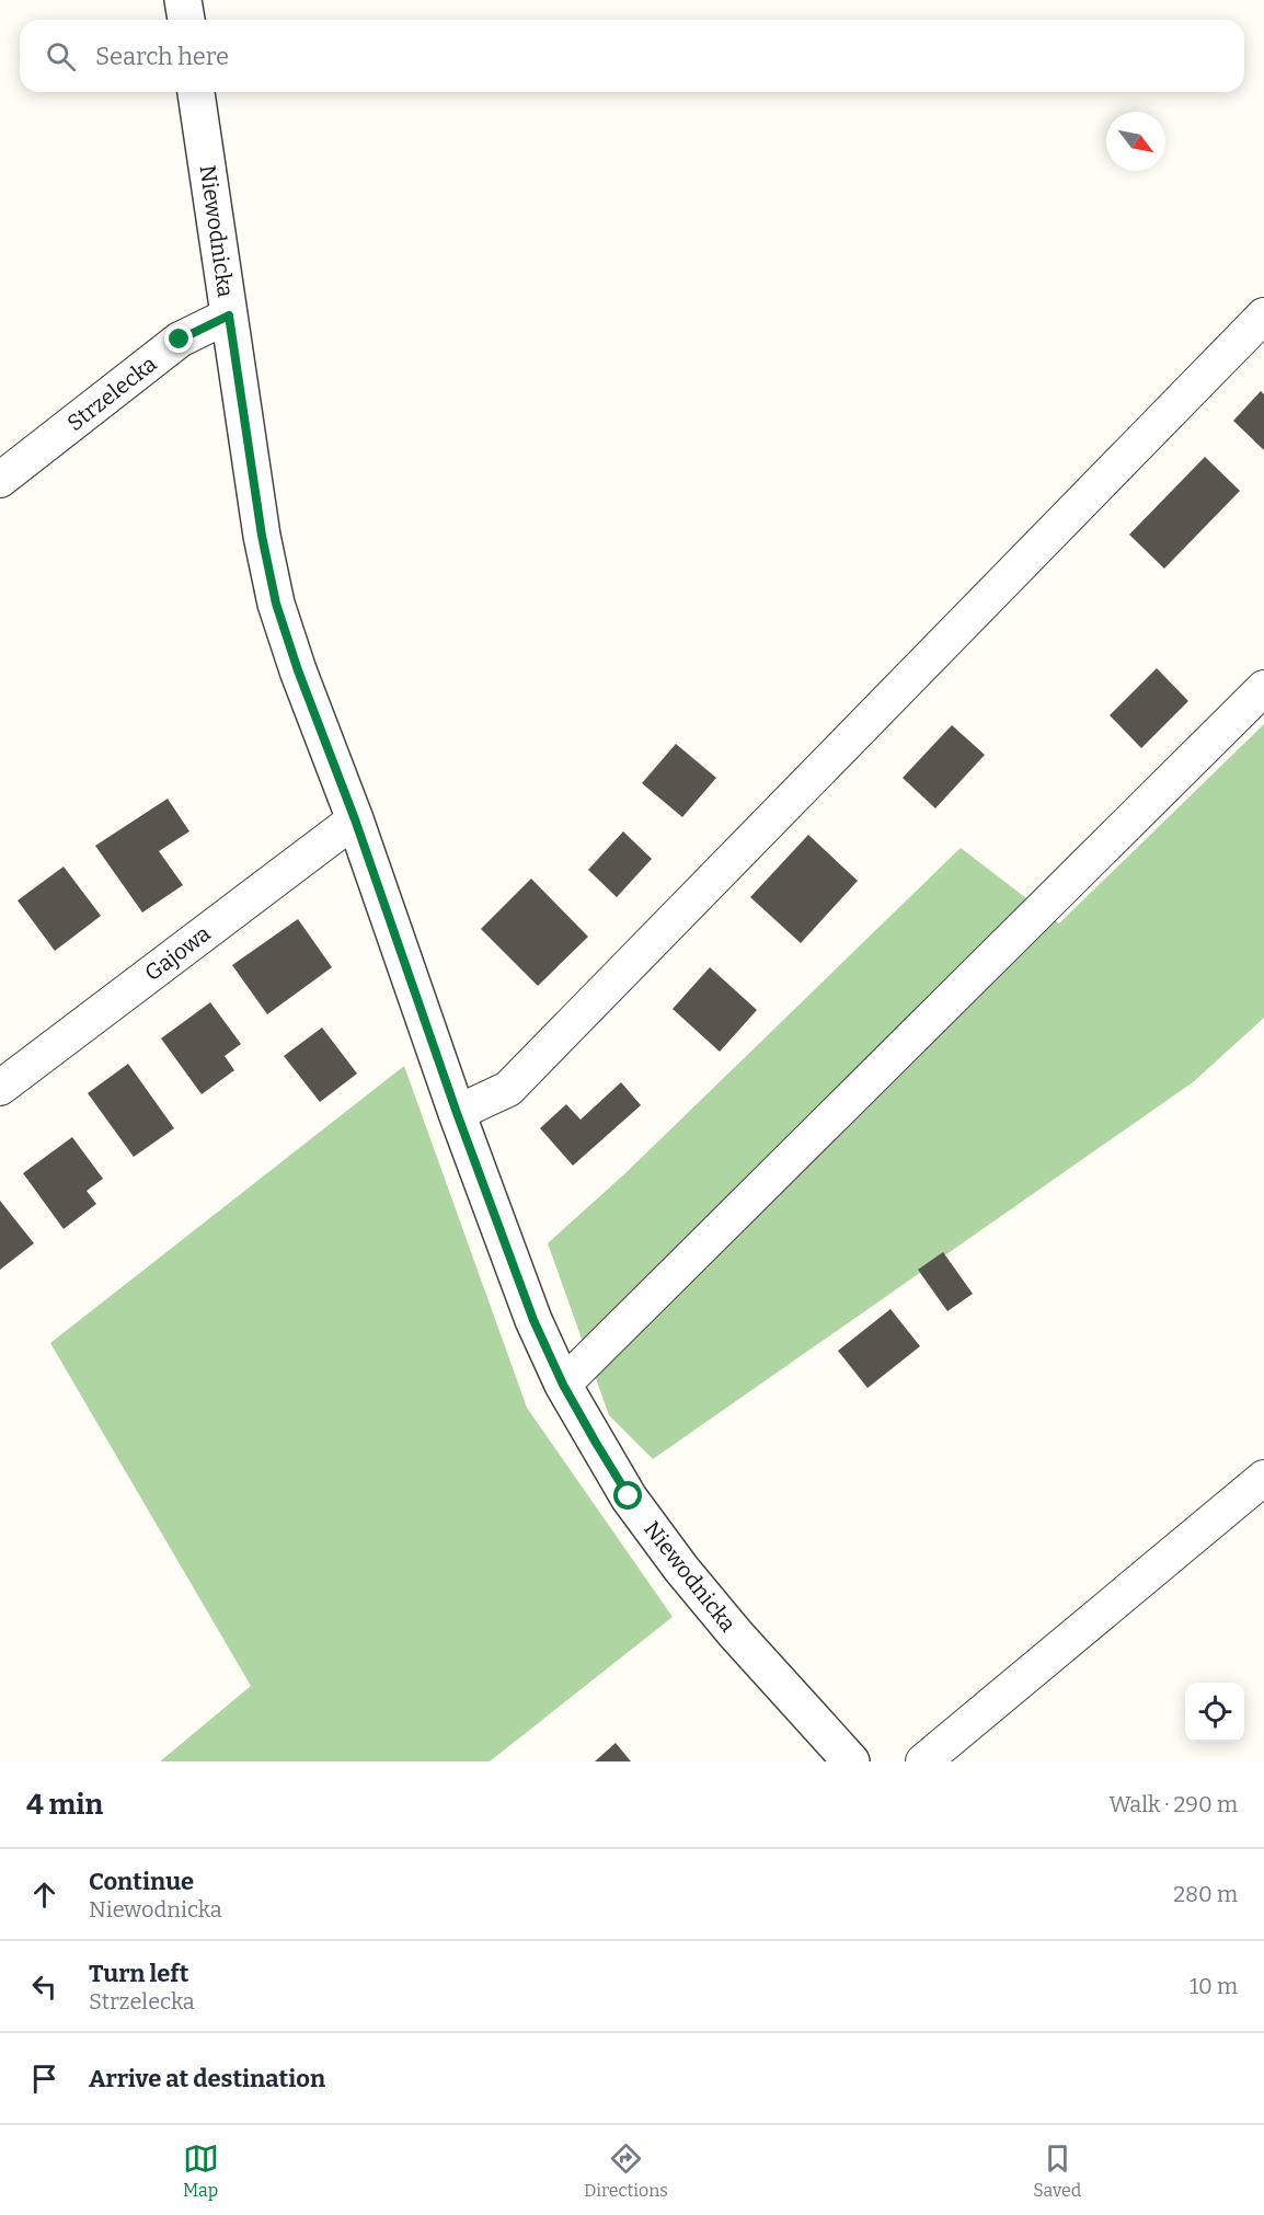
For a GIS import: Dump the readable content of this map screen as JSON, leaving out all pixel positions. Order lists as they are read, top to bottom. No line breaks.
{"streets":{"street":["Niewodnicka","Strzelecka","Gajowa"]},"crossings":[["Niewodnicka","Strzelecka"],["Niewodnicka","Gajowa"]],"north":"bottom right","page":{"search":"Search here","heading":["4 min","Walk · 290 m"],"list":[["Continue","Niewodnicka","280 m"],["Turn left","Strzelecka","10 m"],"Arrive at destination"],"nav":["Map","Directions","Saved"]}}
